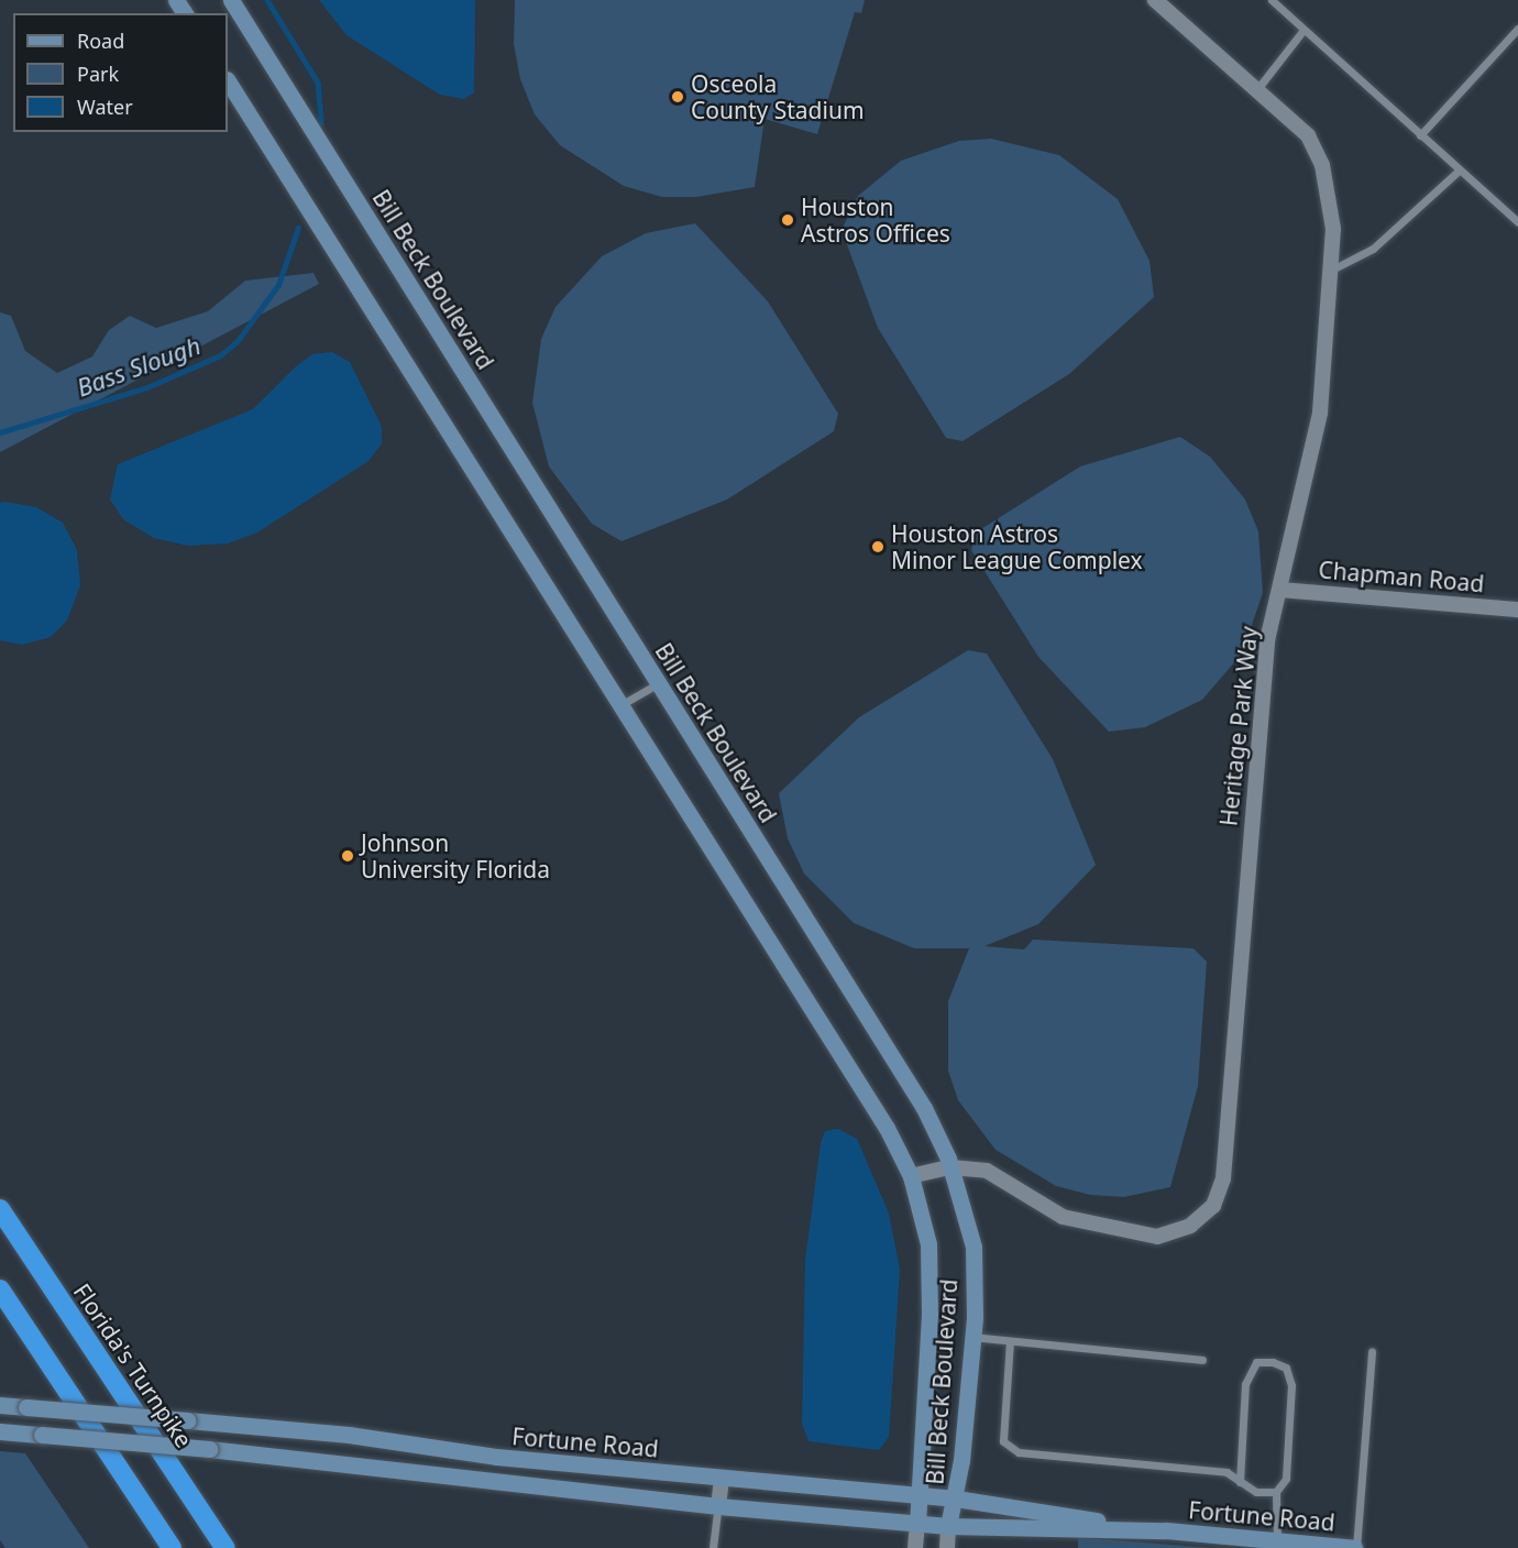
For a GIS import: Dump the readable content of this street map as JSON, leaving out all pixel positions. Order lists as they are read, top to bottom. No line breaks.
{"streets":{"highway":["Florida's Turnpike"],"street":["Bill Beck Boulevard","Chapman Road","Heritage Park Way","Fortune Road"]},"crossings":[["Bill Beck Boulevard","Heritage Park Way"],["Bill Beck Boulevard","Fortune Road"],["Chapman Road","Heritage Park Way"]],"water":["Bass Slough"],"places":["Osceola County Stadium","Houston Astros Offices","Houston Astros Minor League Complex","Johnson University Florida"],"legend":["Road","Park","Water"]}
